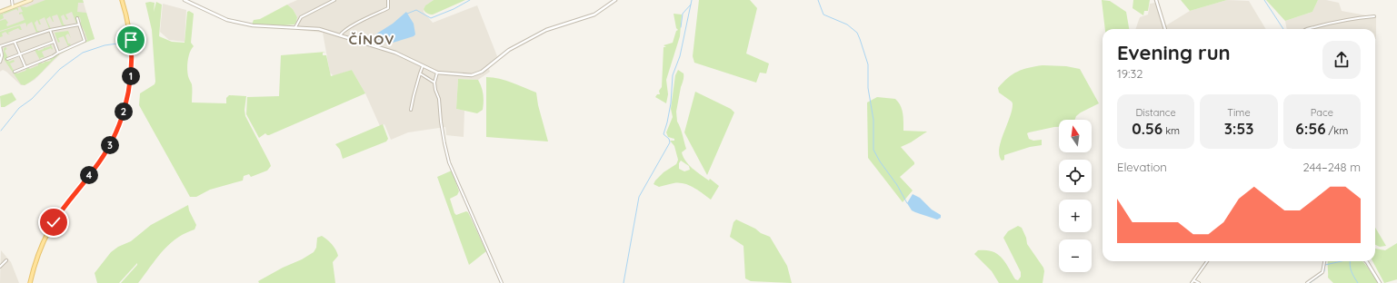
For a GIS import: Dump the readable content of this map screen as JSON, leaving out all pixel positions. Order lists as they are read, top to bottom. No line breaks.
{"districts":["ČÍNOV"],"north":"top","page":{"heading":["Evening run","19:32"],"pins":["1","2","3","4"],"stats":[["Distance","0.56 km"],["Time","3:53"],["Pace","6:56 /km"]],"map_buttons":["+","−"],"chart":["Elevation","244–248 m"]}}
